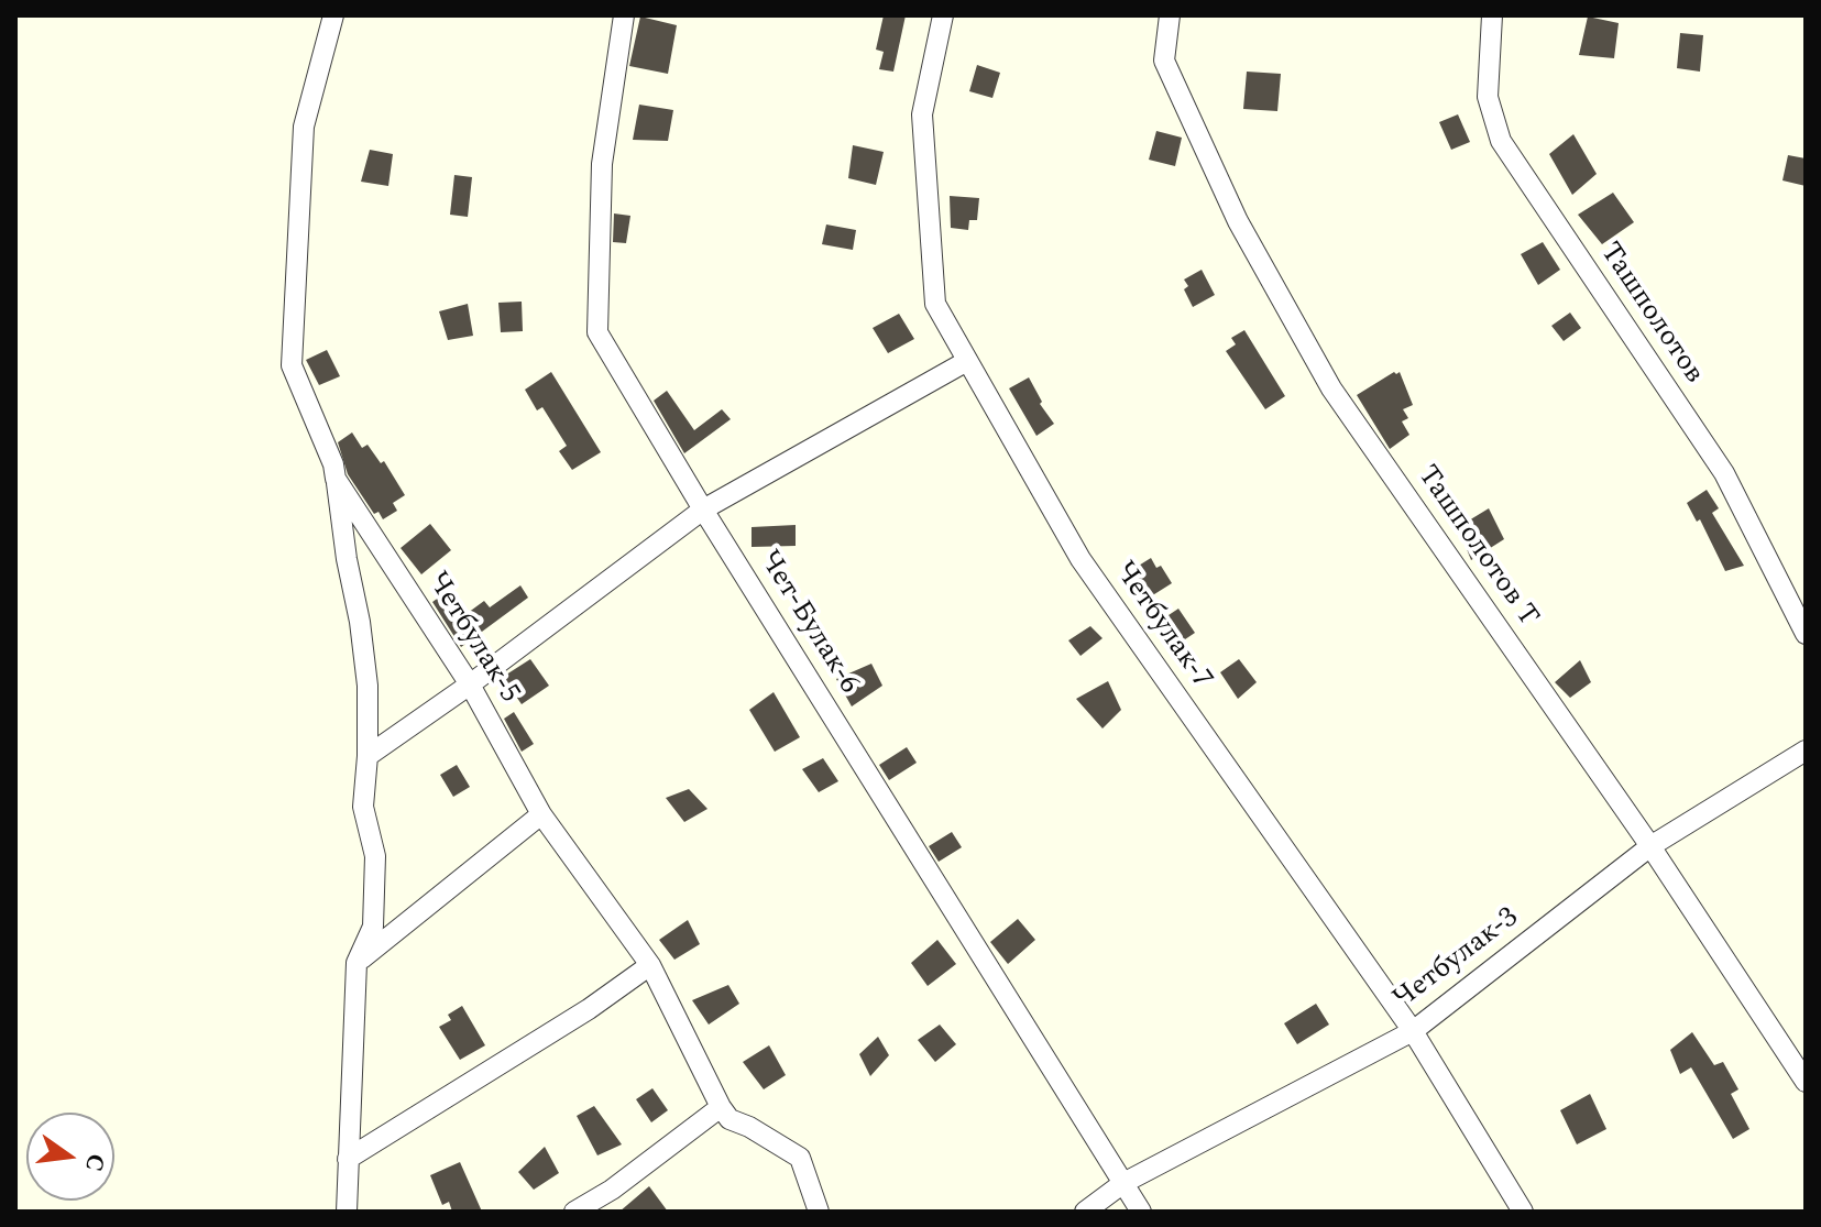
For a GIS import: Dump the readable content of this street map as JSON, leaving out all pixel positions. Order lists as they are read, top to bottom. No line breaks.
{"streets":{"street":["Ташполотов","Ташполотов Т","Чет-Булак-6","Четбулак-7","Четбулак-5","Четбулак-3"]},"crossings":[["Ташполотов Т","Четбулак-3"],["Чет-Булак-6","Четбулак-3"],["Четбулак-7","Четбулак-3"]],"north":"right"}
